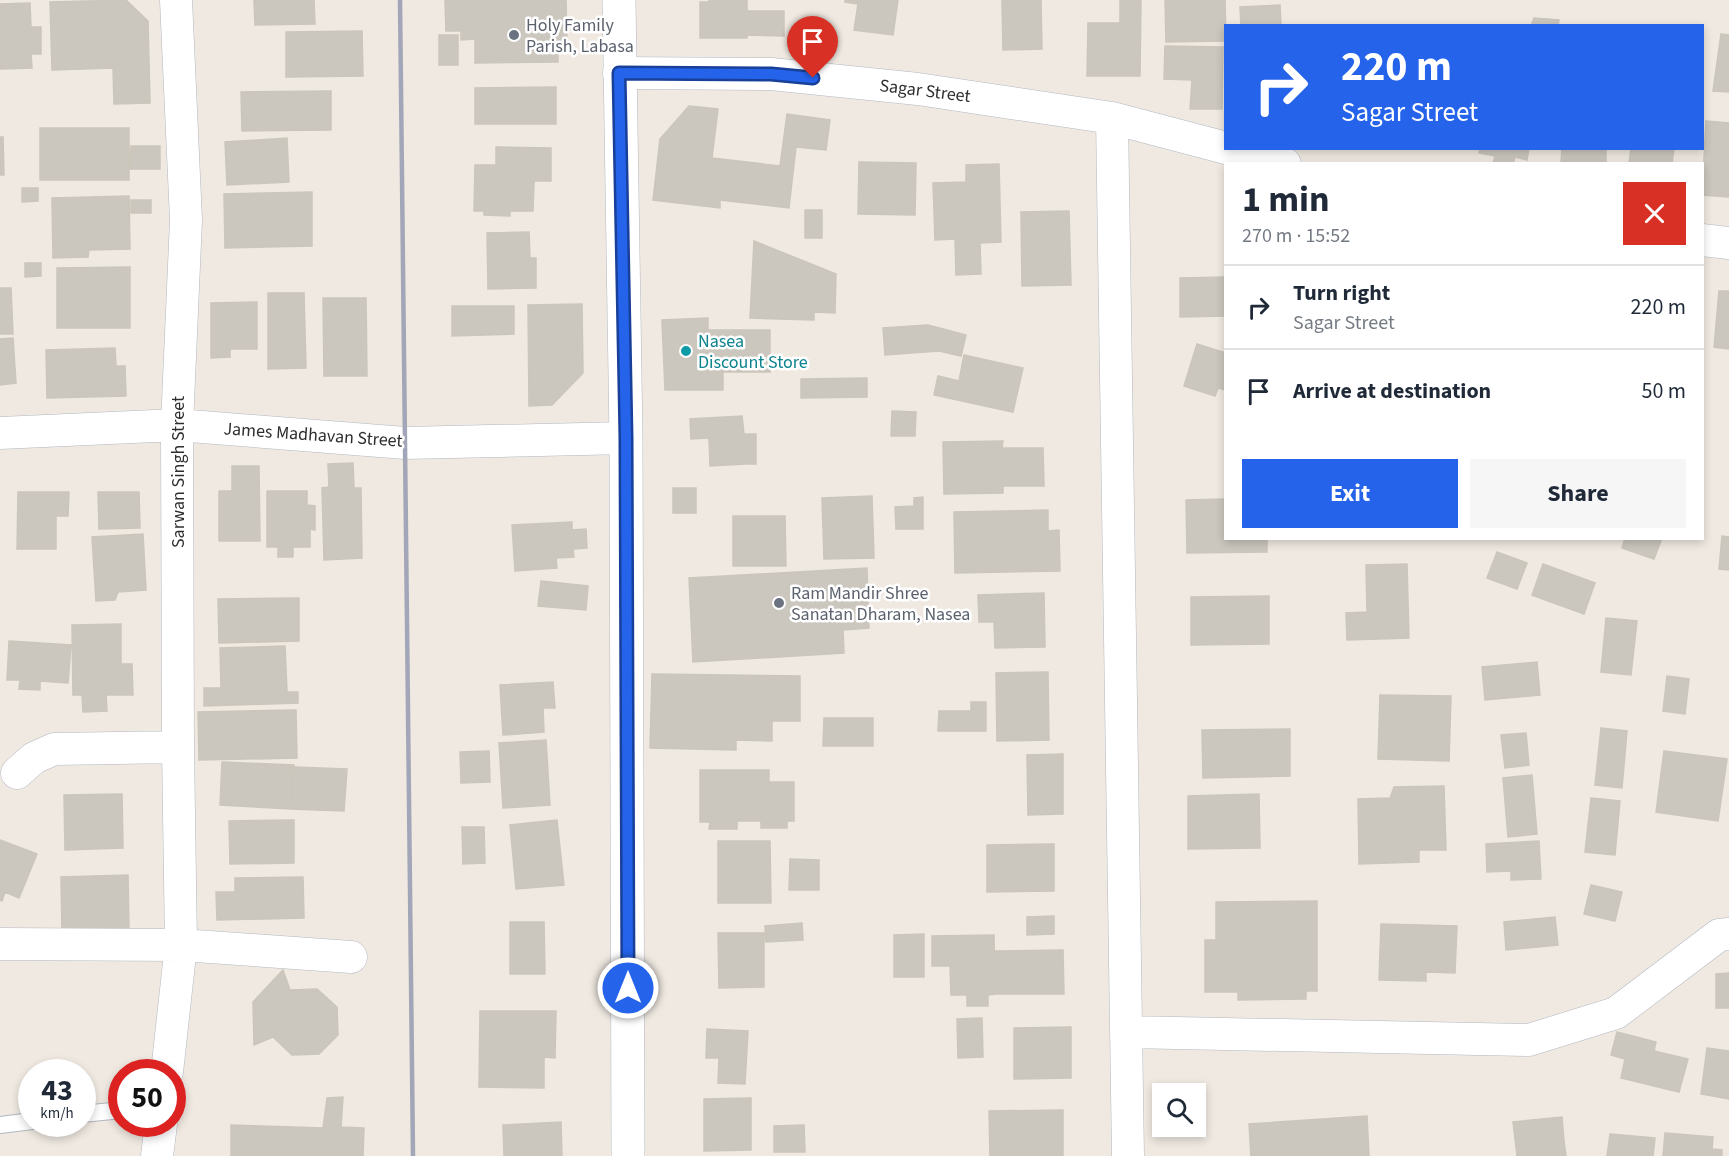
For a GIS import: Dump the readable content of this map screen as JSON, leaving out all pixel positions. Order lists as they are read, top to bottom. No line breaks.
{"streets":{"street":["Sagar Street","James Madhavan Street","Sarwan Singh Street"]},"crossings":[["James Madhavan Street","Sarwan Singh Street"]],"places":["Holy Family Parish, Labasa","Nasea Discount Store","Ram Mandir Shree Sanatan Dharam, Nasea"],"page":{"turn":["220 m","Sagar Street"],"heading":["1 min","270 m · 15:52"],"list":[{"name":"Turn right","note":"Sagar Street","value":"220 m"},{"name":"Arrive at destination","value":"50 m"}],"buttons":["Exit","Share"],"speed":"43 km/h","limit":"50"}}
